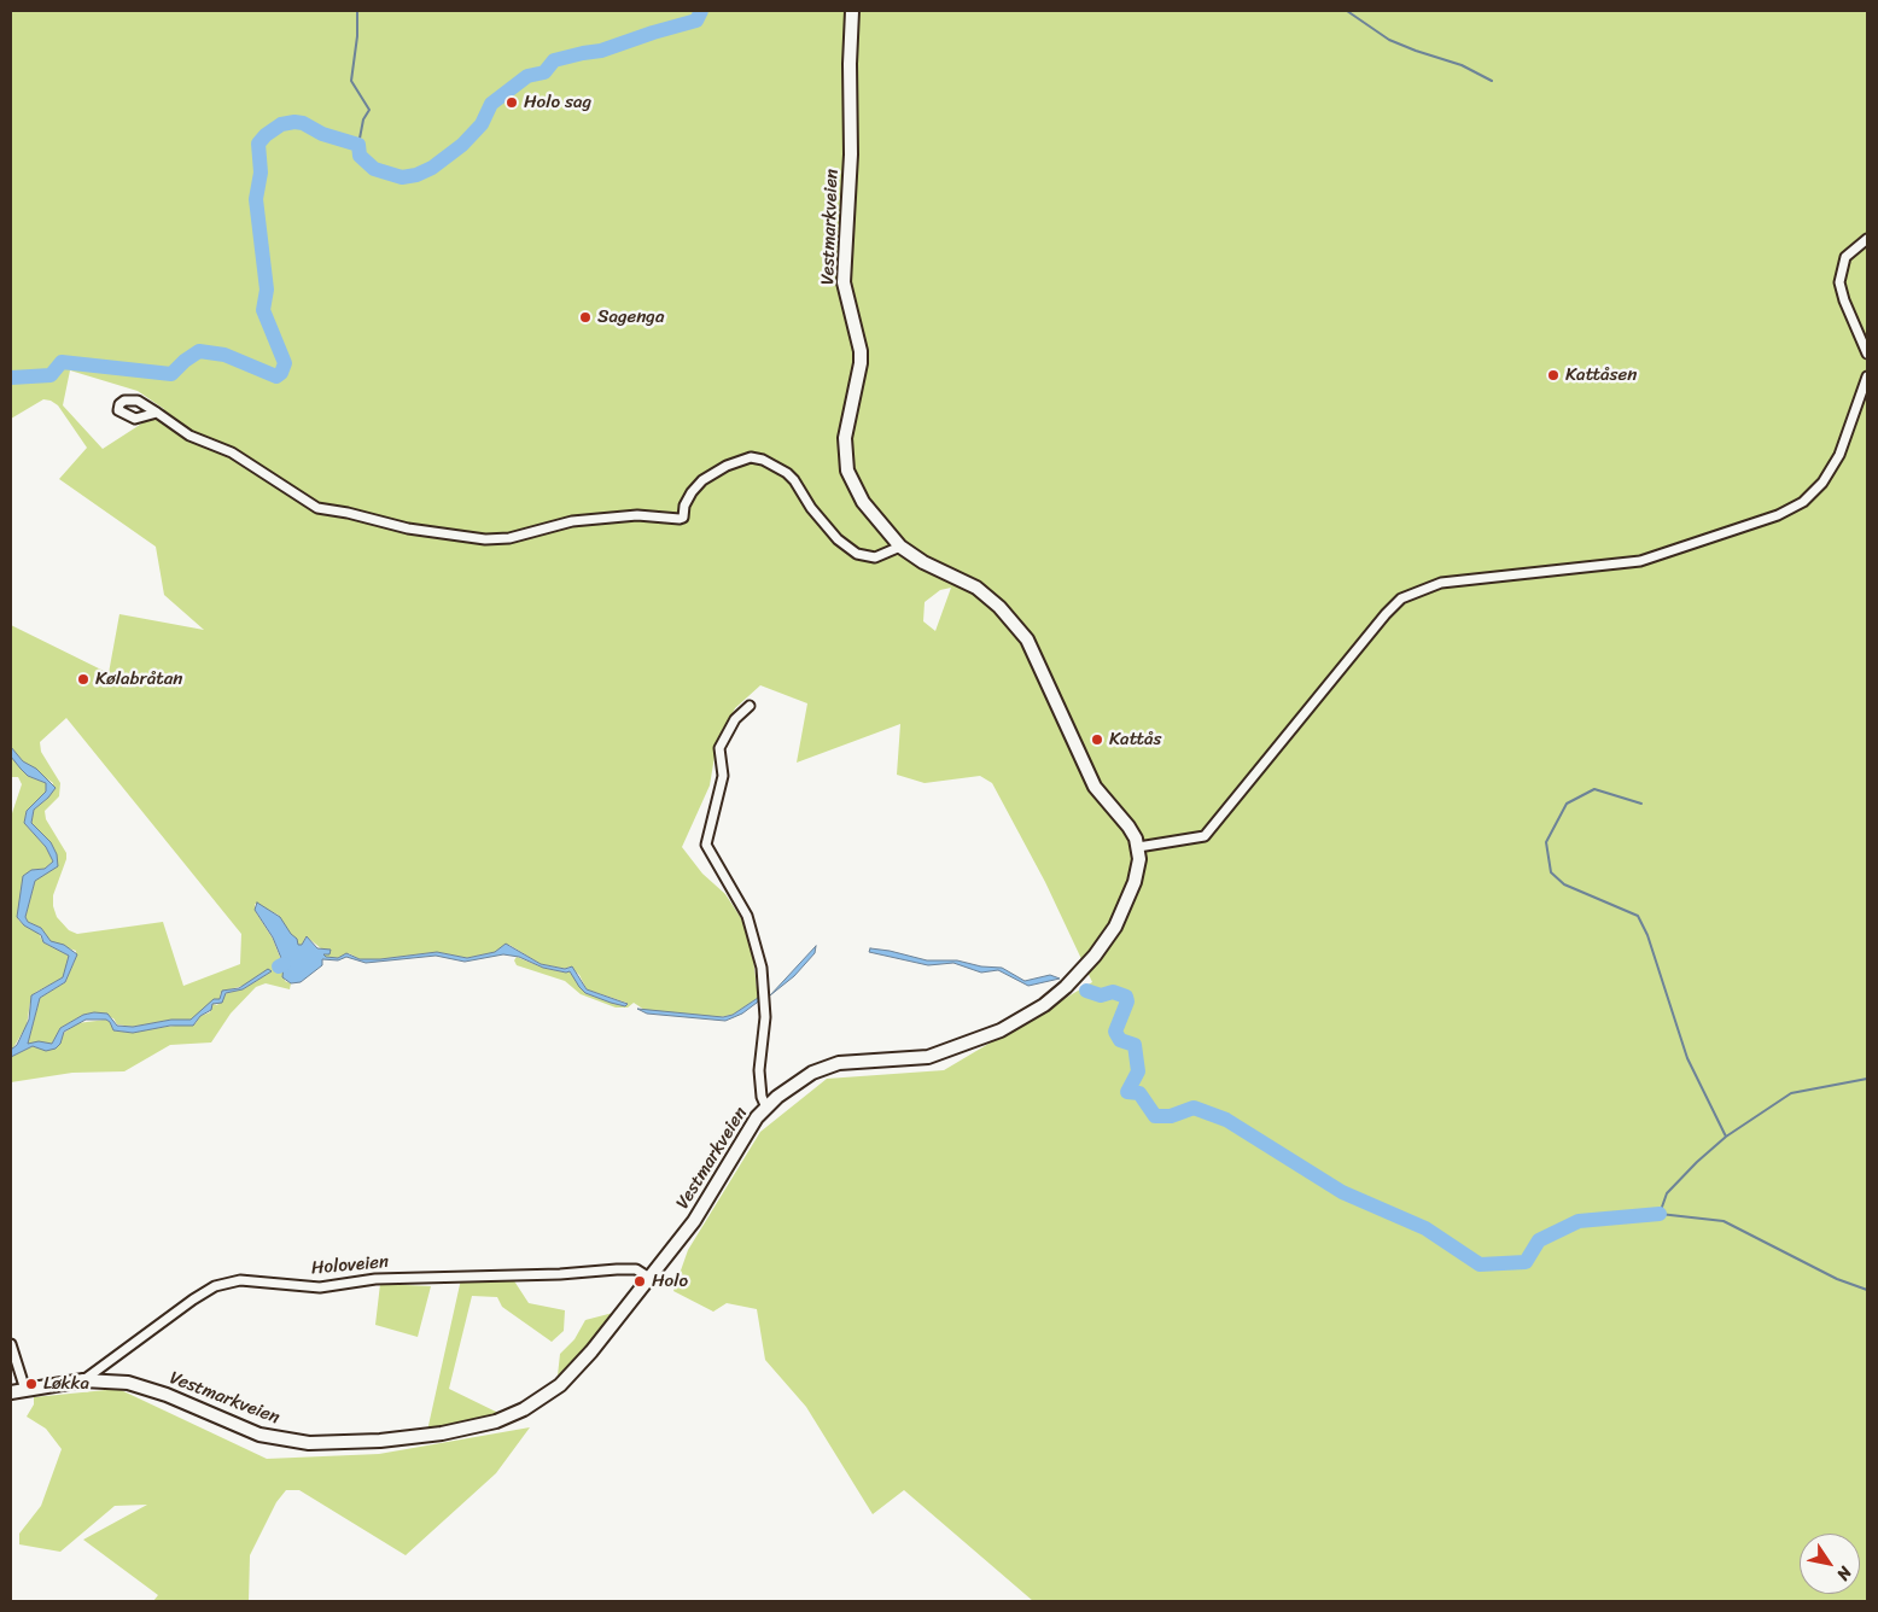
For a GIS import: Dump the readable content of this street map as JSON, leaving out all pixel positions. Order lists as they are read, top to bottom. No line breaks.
{"streets":{"street":["Vestmarkveien","Holoveien"]},"crossings":[["Vestmarkveien","Holoveien"]],"places":["Holo sag","Sagenga","Kattåsen","Kølabråtan","Kattås","Holo","Løkka"],"north":"bottom right"}
